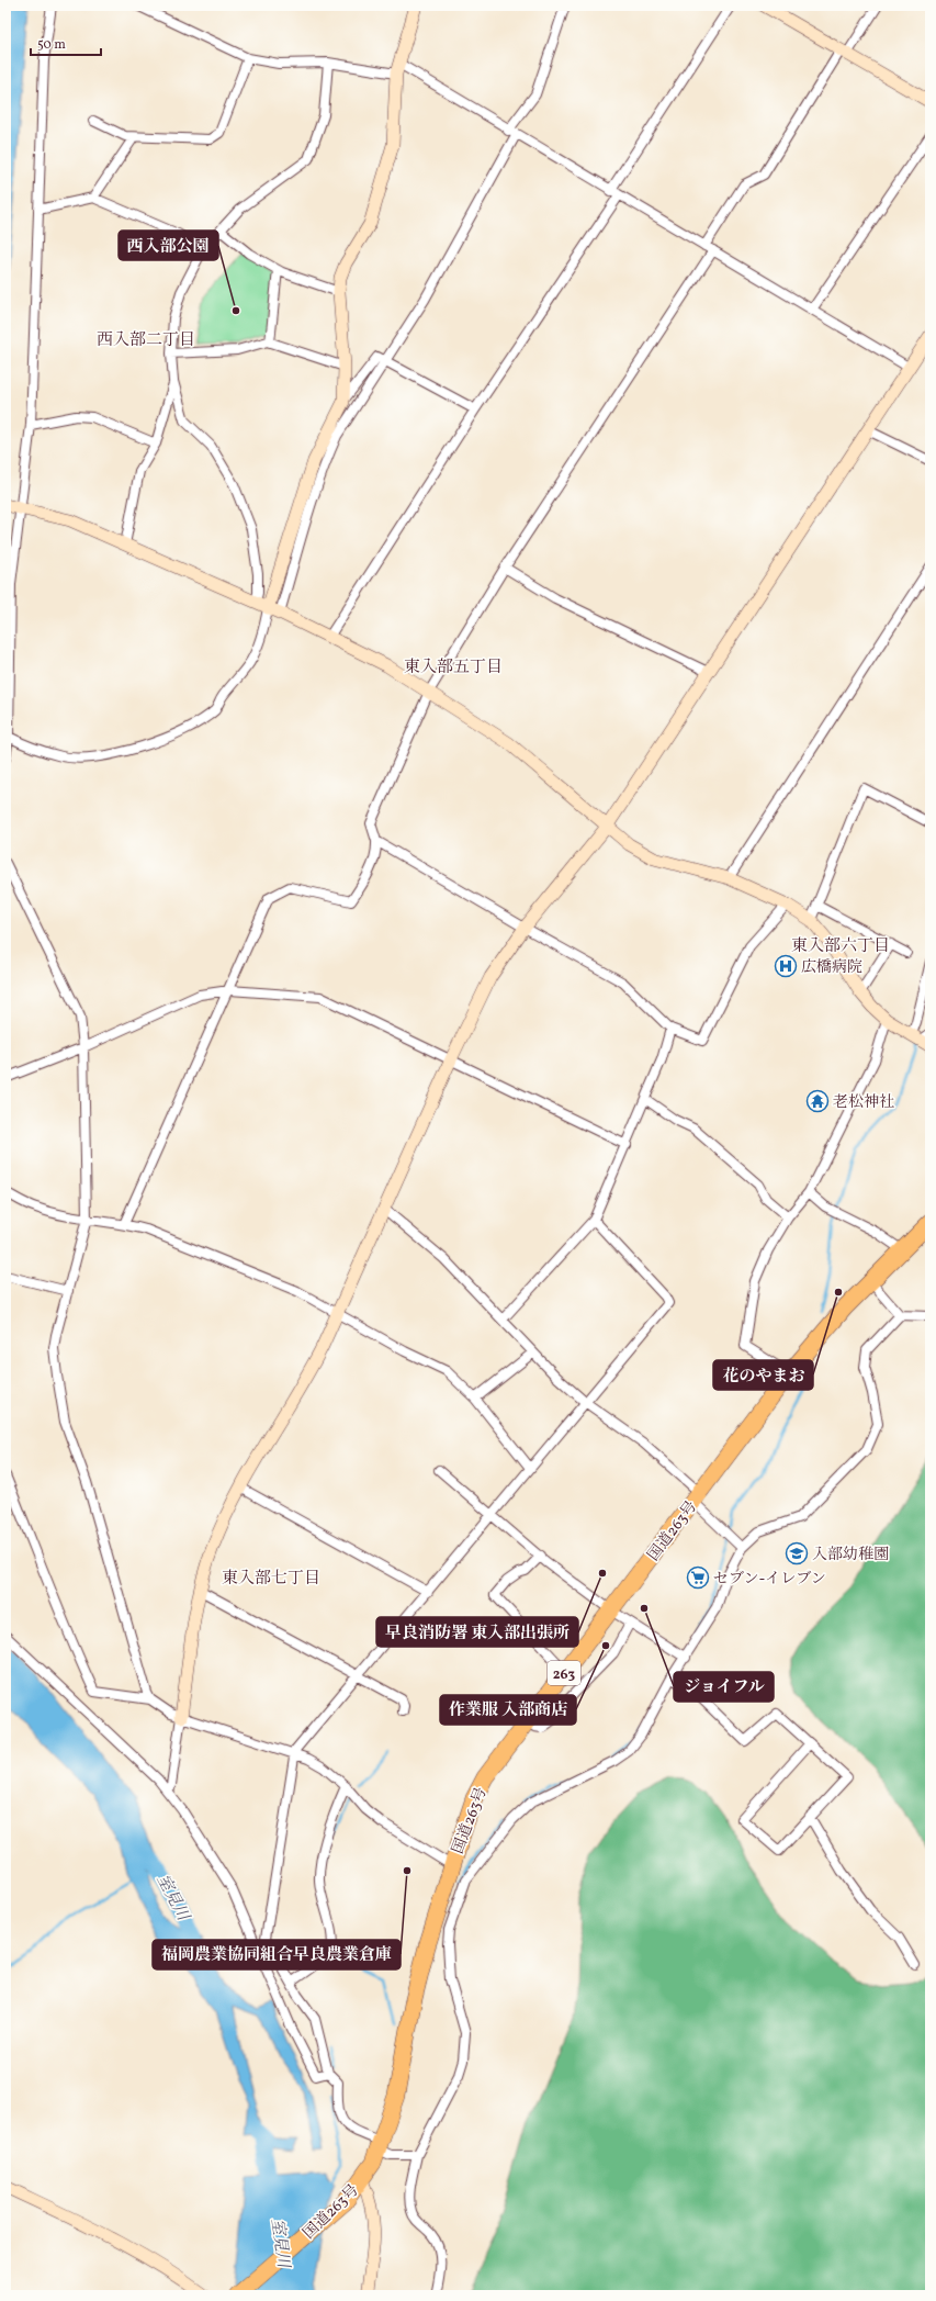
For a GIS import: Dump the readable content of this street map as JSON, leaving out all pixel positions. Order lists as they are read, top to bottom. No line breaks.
{"streets":{"highway":["国道263号","263"]},"districts":["西入部二丁目","東入部五丁目","東入部六丁目","東入部七丁目"],"water":["室見川"],"places":{"other":["西入部公園","花のやまお","早良消防署 東入部出張所","ジョイフル","作業服 入部商店","福岡農業協同組合早良農業倉庫"],"hospital":["広橋病院"],"temple":["老松神社"],"school or university":["入部幼稚園"],"supermarket":["セブン-イレブン"]},"scale_bar":"50 m"}
